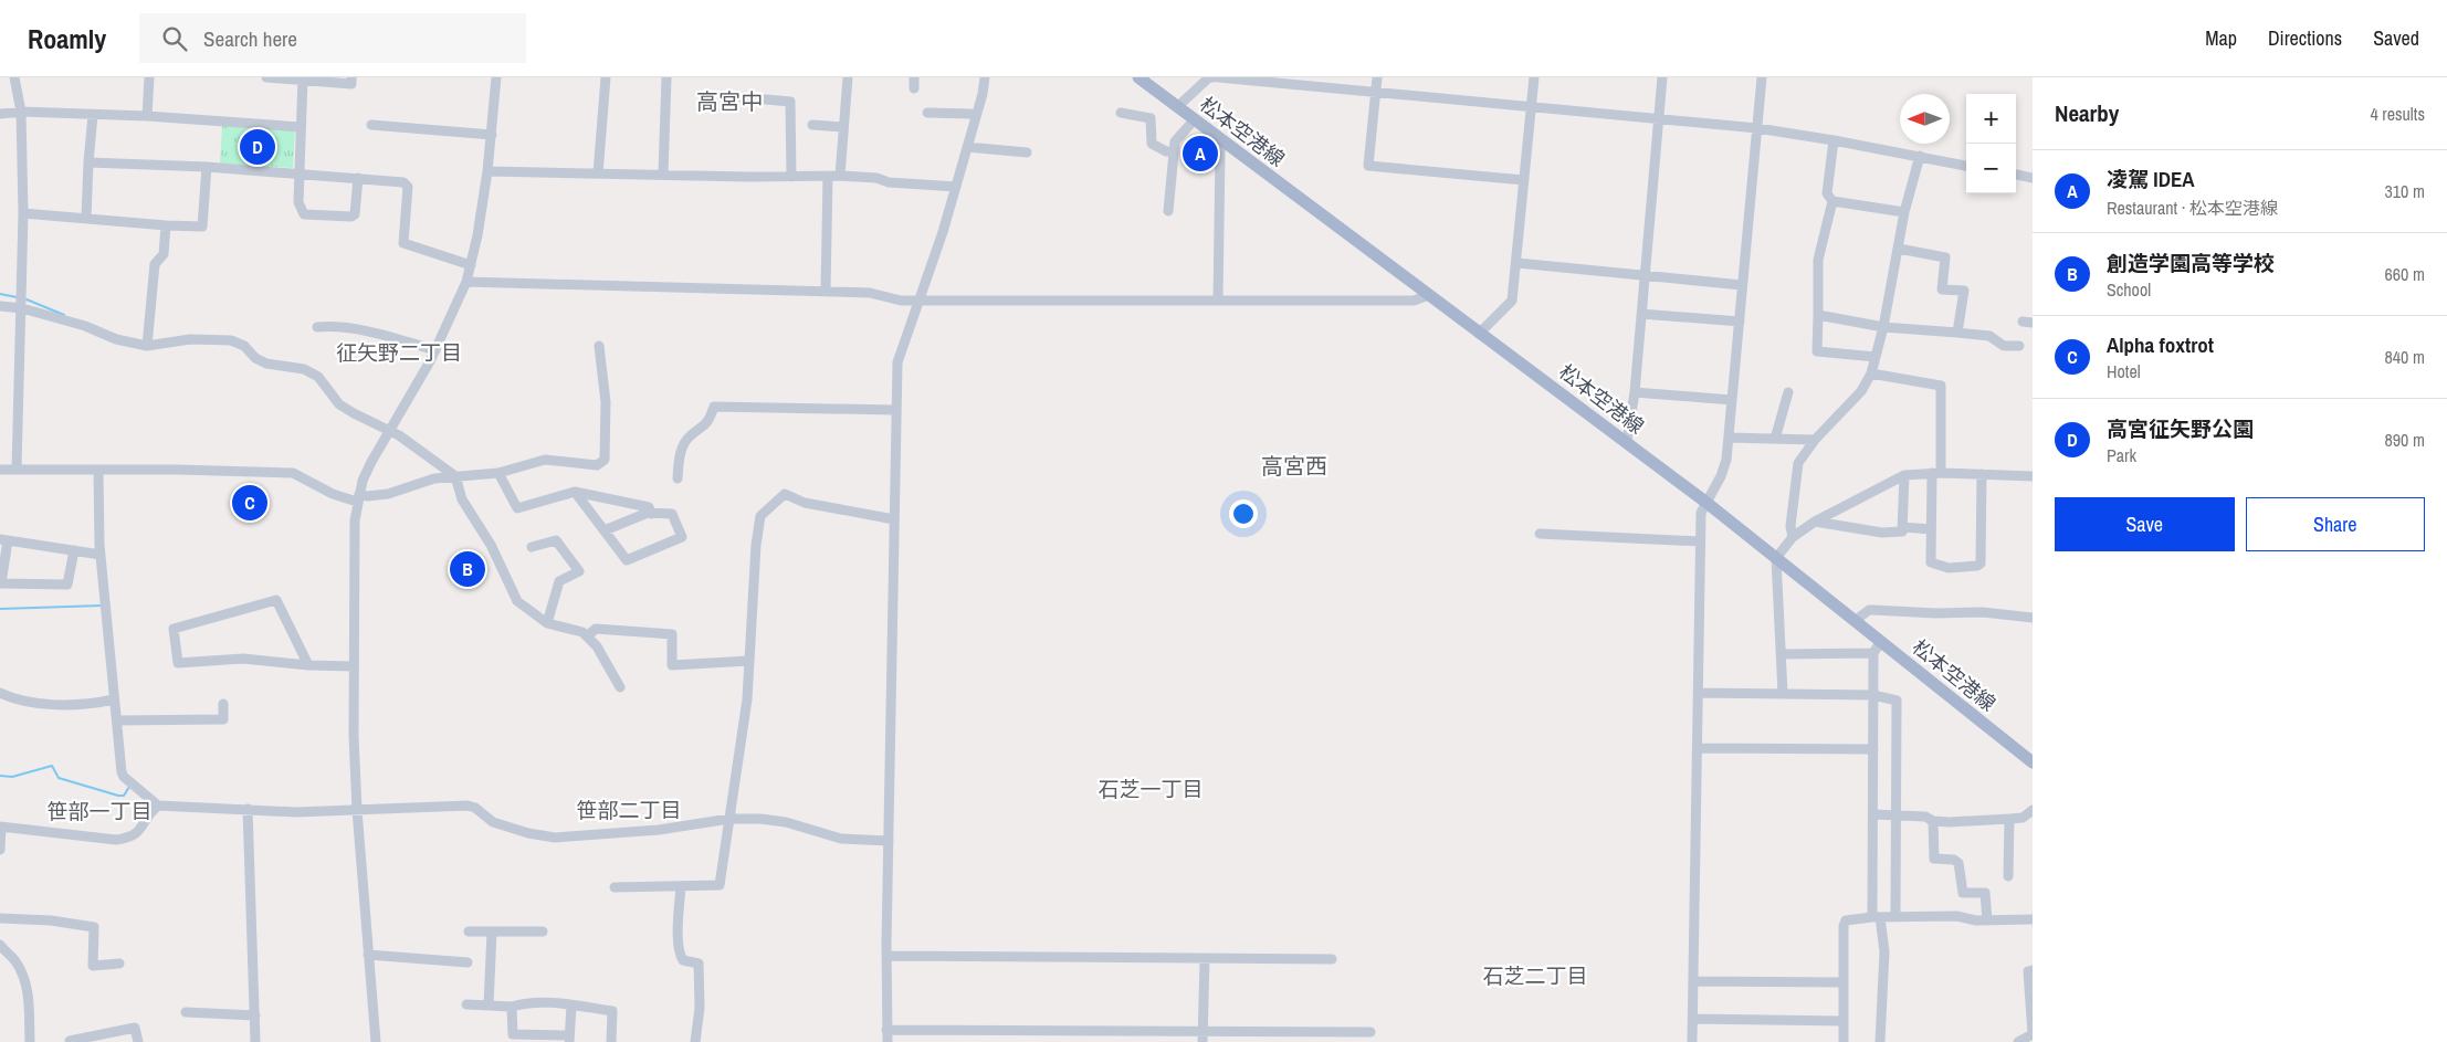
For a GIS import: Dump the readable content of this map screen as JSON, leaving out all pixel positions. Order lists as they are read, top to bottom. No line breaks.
{"streets":{"main road":["松本空港線"]},"districts":["高宮中","征矢野二丁目","高宮西","石芝一丁目","笹部二丁目","笹部一丁目","石芝二丁目"],"north":"left","page":{"header":"Roamly","search":"Search here","nav":["Map","Directions","Saved"],"heading":["Nearby","4 results"],"map_buttons":["+","−"],"pins":["D","A","C","B"],"list":[{"mark":"A","name":"凌駕 IDEA","note":"Restaurant · 松本空港線","value":"310 m"},{"mark":"B","name":"創造学園高等学校","note":"School","value":"660 m"},{"mark":"C","name":"Alpha foxtrot","note":"Hotel","value":"840 m"},{"mark":"D","name":"高宮征矢野公園","note":"Park","value":"890 m"}],"buttons":["Save","Share"]}}
